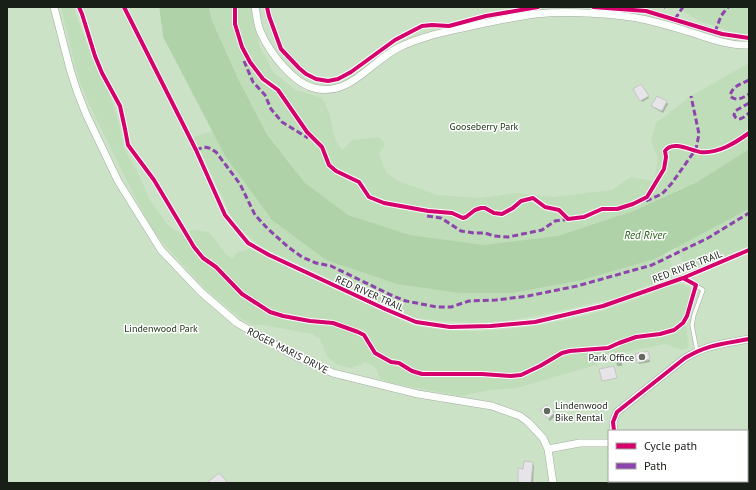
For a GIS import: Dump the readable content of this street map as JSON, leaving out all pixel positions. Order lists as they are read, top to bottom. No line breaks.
{"streets":{"street":["ROGER MARIS DRIVE"],"cycle path":["RED RIVER TRAIL"]},"water":["Red River"],"parks":["Gooseberry Park","Lindenwood Park"],"places":["Park Office","Lindenwood Bike Rental"],"legend":["Cycle path","Path"]}
